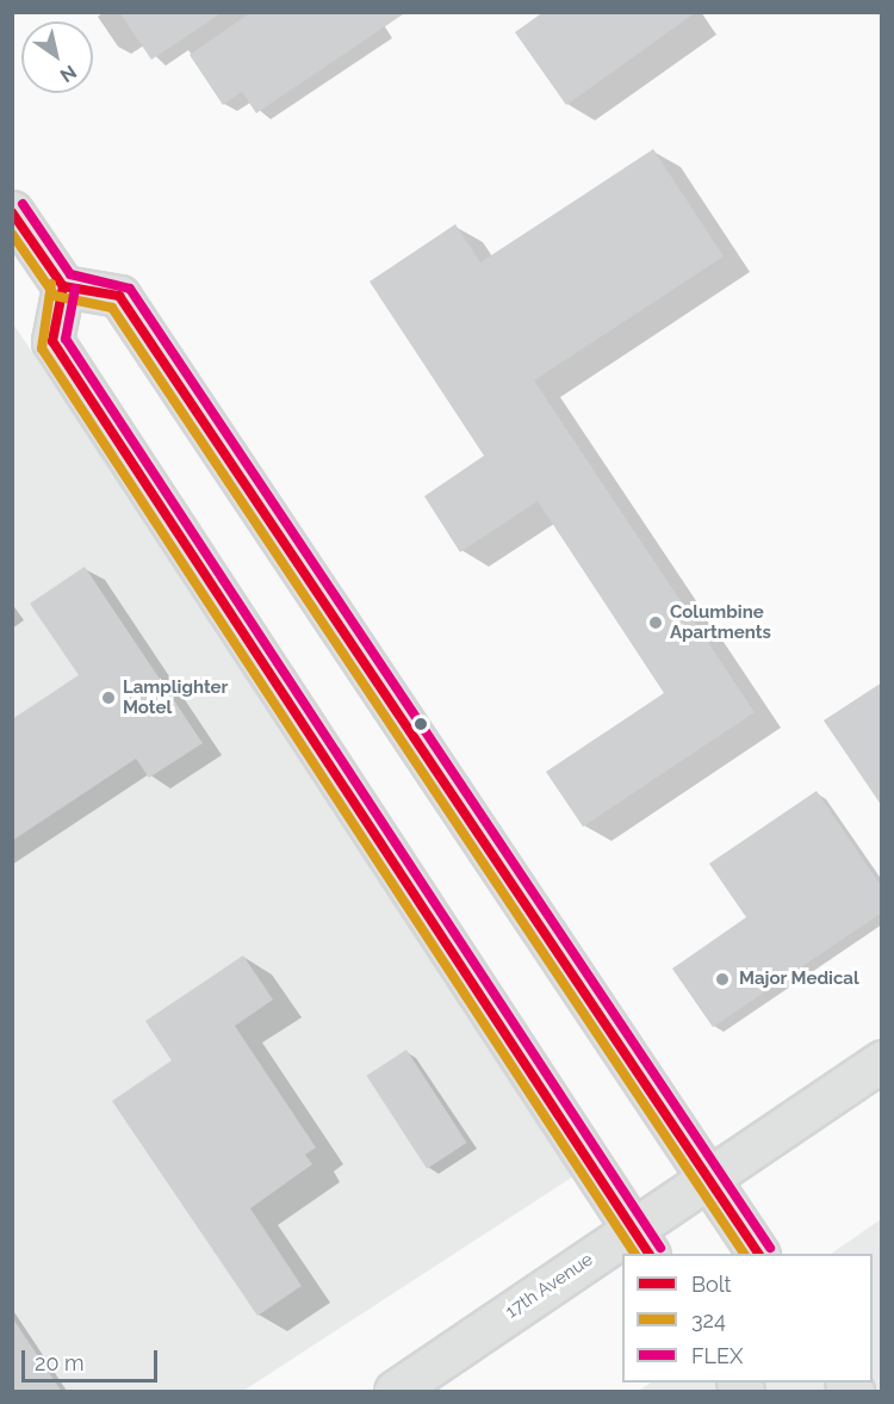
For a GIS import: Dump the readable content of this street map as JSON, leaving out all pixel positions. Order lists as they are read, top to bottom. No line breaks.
{"streets":{"main road":["17th Avenue"]},"places":["Columbine Apartments","Lamplighter Motel","Major Medical"],"lines":["transit line FLEX","transit line Bolt","transit line 324"],"legend":["Bolt","324","FLEX"],"scale_bar":"20 m","north":"bottom right"}
